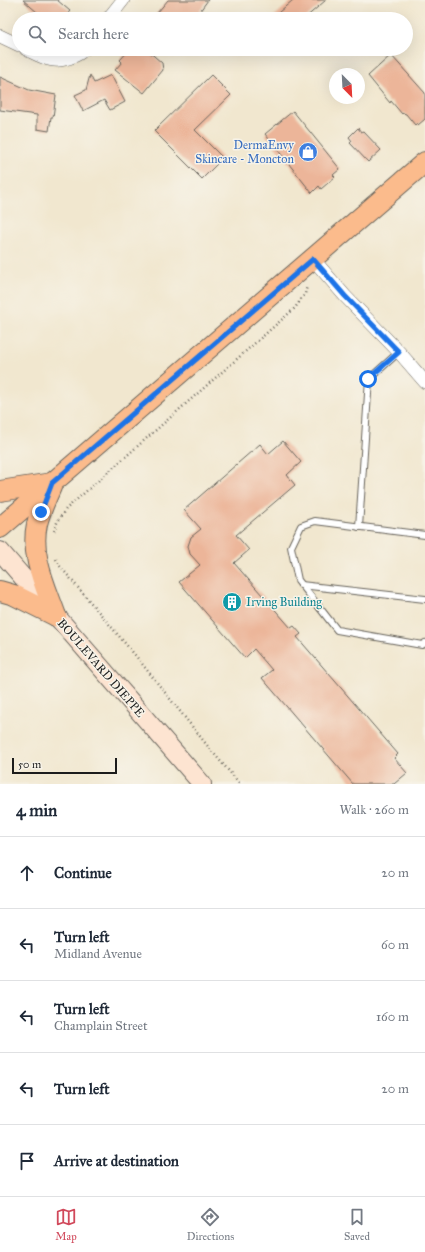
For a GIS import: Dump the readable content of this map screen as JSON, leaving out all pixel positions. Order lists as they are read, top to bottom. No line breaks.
{"streets":{"main road":["BOULEVARD DIEPPE"]},"places":{"shop":["DermaEnvy Skincare - Moncton"],"building":["Irving Building"]},"scale_bar":"50 m","north":"bottom right","page":{"search":"Search here","scale":"50 m","heading":["4 min","Walk · 260 m"],"list":[["Continue","20 m"],["Turn left","Midland Avenue","60 m"],["Turn left","Champlain Street","160 m"],["Turn left","20 m"],"Arrive at destination"],"nav":["Map","Directions","Saved"]}}
